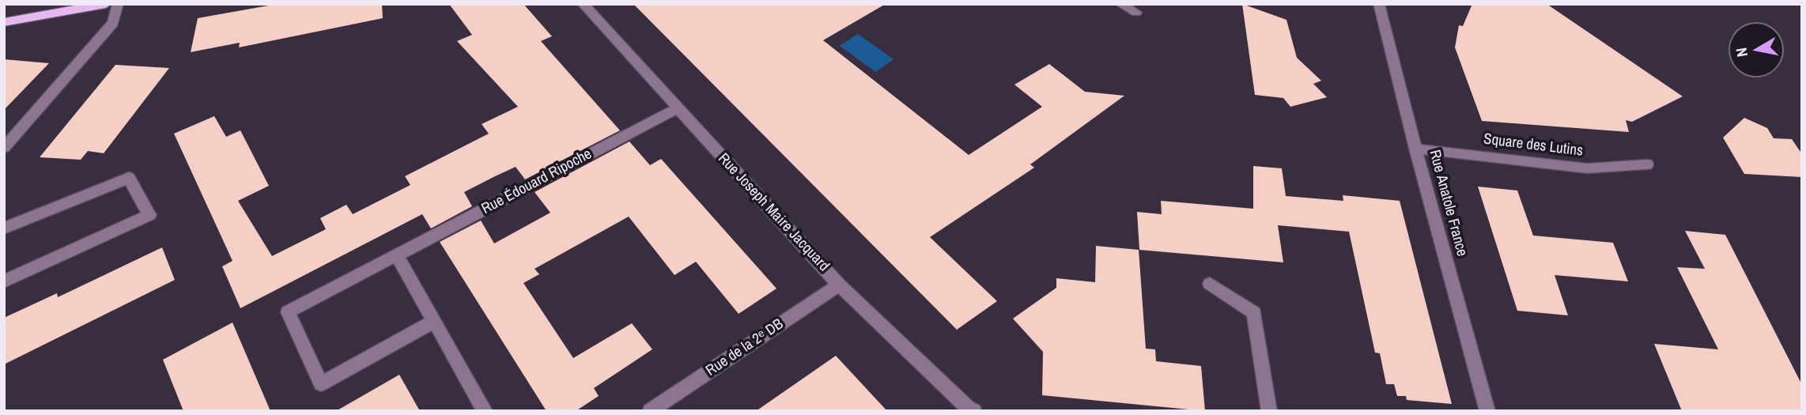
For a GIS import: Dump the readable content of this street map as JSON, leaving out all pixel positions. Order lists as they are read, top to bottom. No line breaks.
{"streets":{"street":["Square des Lutins","Rue Édouard Ripoche","Rue Anatole France","Rue Joseph Maire Jacquard","Rue de la 2ᵉ DB"]},"crossings":[["Square des Lutins","Rue Anatole France"],["Rue Édouard Ripoche","Rue Joseph Maire Jacquard"],["Rue Joseph Maire Jacquard","Rue de la 2ᵉ DB"]],"north":"left"}
